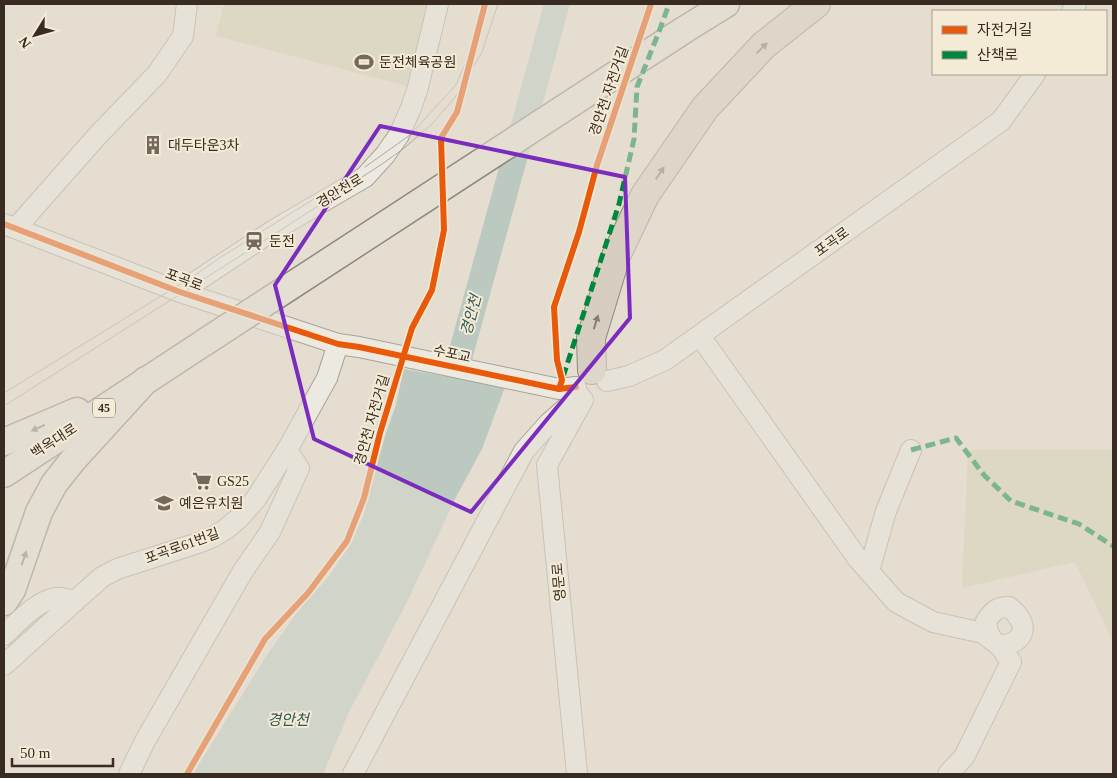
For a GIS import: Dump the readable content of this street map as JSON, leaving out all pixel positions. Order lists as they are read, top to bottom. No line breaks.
{"streets":{"main road":["45","백옥대로"],"street":["경안천로","포곡로","수포교","포곡로61번길","영문로"],"cycle path":["경안천 자전거길"]},"crossings":[["경안천로","포곡로"],["포곡로","수포교"],["포곡로","포곡로61번길"],["포곡로","영문로"]],"water":["경안천"],"places":{"sports":["둔전체육공원"],"building":["대두타운3차"],"station":["둔전"],"supermarket":["GS25"],"school or university":["예은유치원"]},"legend":["자전거길","산책로"],"scale_bar":"50 m","north":"bottom left"}
